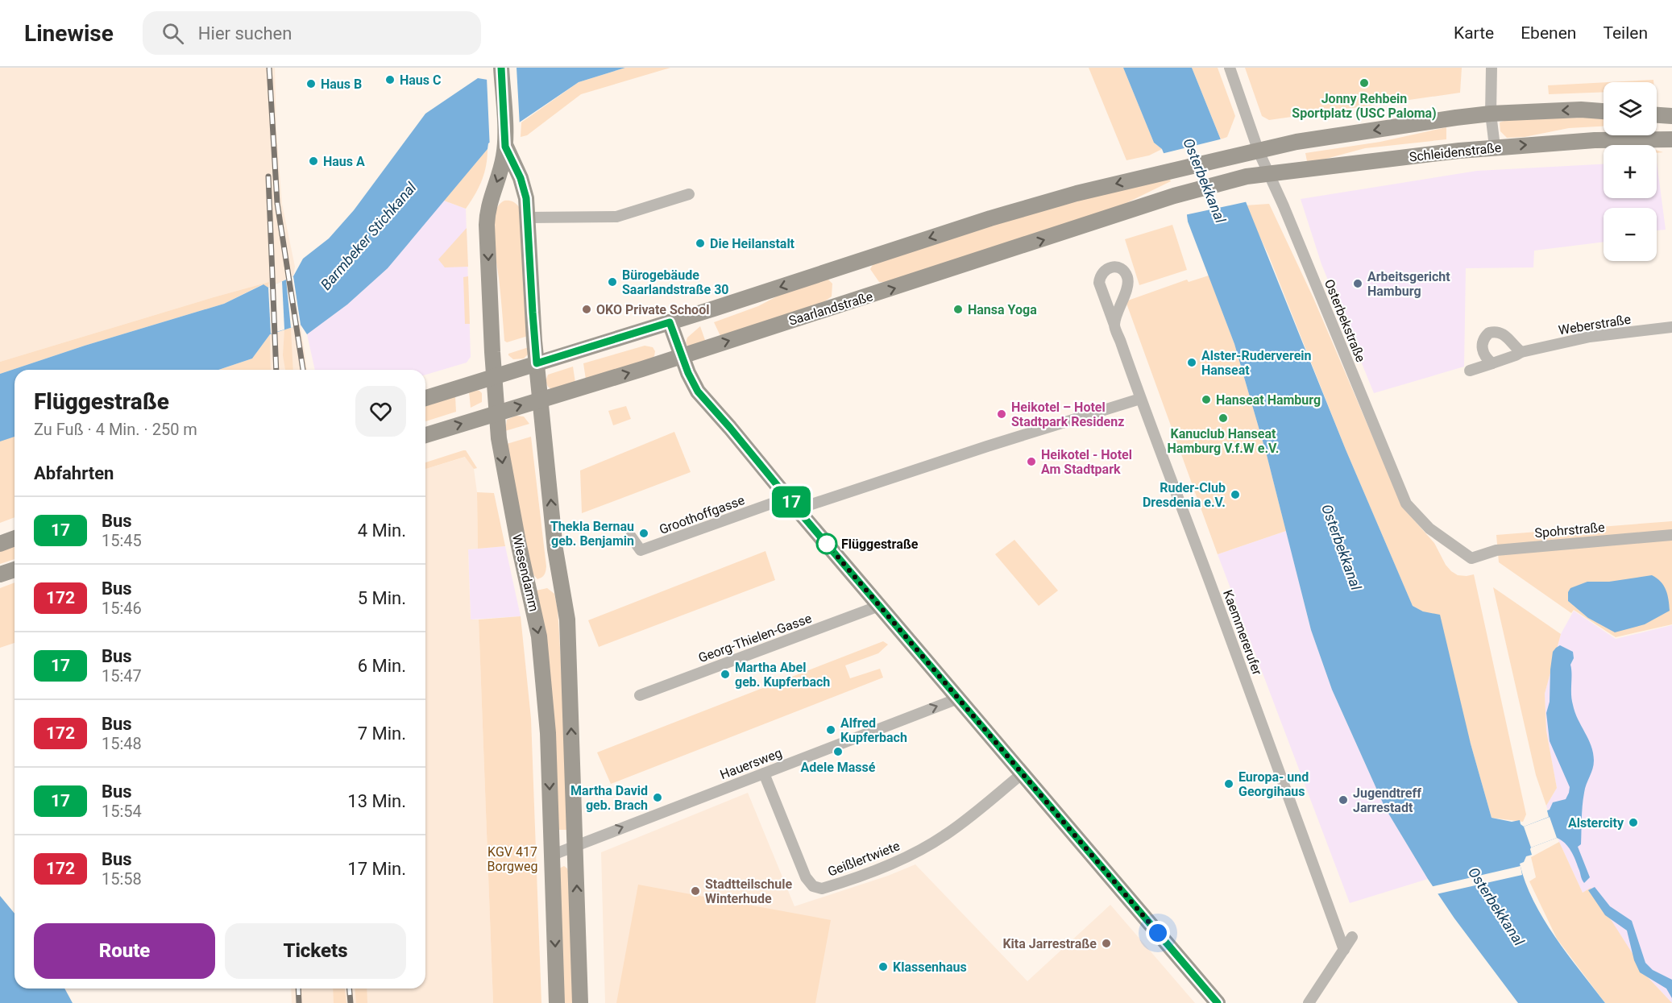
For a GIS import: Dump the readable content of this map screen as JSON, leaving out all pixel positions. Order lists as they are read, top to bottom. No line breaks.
{"streets":{"street":["Schleidenstraße","Saarlandstraße","Osterbekstraße","Weberstraße","Groothoffgasse","Spohrstraße","Wiesendamm","Kaemmererufer","Georg-Thielen-Gasse","Hauersweg","Geißlertwiete"]},"crossings":[["Schleidenstraße","Saarlandstraße"],["Schleidenstraße","Osterbekstraße"],["Saarlandstraße","Wiesendamm"],["Osterbekstraße","Spohrstraße"],["Wiesendamm","Hauersweg"],["Hauersweg","Geißlertwiete"]],"one_way":["Hauersweg"],"water":["Osterbekkanal","Barmbeker Stichkanal"],"parks":["KGV 417 Borgweg"],"places":["Haus C","Jonny Rehbein Sportplatz (USC Paloma)","Haus B","Haus A","Die Heilanstalt","Bürogebäude Saarlandstraße 30","Arbeitsgericht Hamburg","OKO Private School","Hansa Yoga","Alster-Ruderverein Hanseat","Hanseat Hamburg","Heikotel – Hotel Stadtpark Residenz","Kanuclub Hanseat Hamburg V.f.W e.V.","Heikotel - Hotel Am Stadtpark","Ruder-Club Dresdenia e.V.","Thekla Bernau geb. Benjamin","Flüggestraße","Martha Abel geb. Kupferbach","Alfred Kupferbach","Adele Massé","Europa- und Georgihaus","Martha David geb. Brach","Jugendtreff Jarrestadt","Alstercity","Stadtteilschule Winterhude","Kita Jarrestraße","Klassenhaus"],"lines":["bus line 17"],"page":{"header":"Linewise","search":"Hier suchen","nav":["Karte","Ebenen","Teilen"],"on_map":"17","map_buttons":["+","−"],"heading":[["Flüggestraße","Zu Fuß · 4 Min. · 250 m"],"Abfahrten"],"list":[{"mark":"17","name":"Bus","note":"15:45","value":"4 Min."},{"mark":"172","name":"Bus","note":"15:46","value":"5 Min."},{"mark":"17","name":"Bus","note":"15:47","value":"6 Min."},{"mark":"172","name":"Bus","note":"15:48","value":"7 Min."},{"mark":"17","name":"Bus","note":"15:54","value":"13 Min."},{"mark":"172","name":"Bus","note":"15:58","value":"17 Min."}],"buttons":["Route","Tickets"]}}
